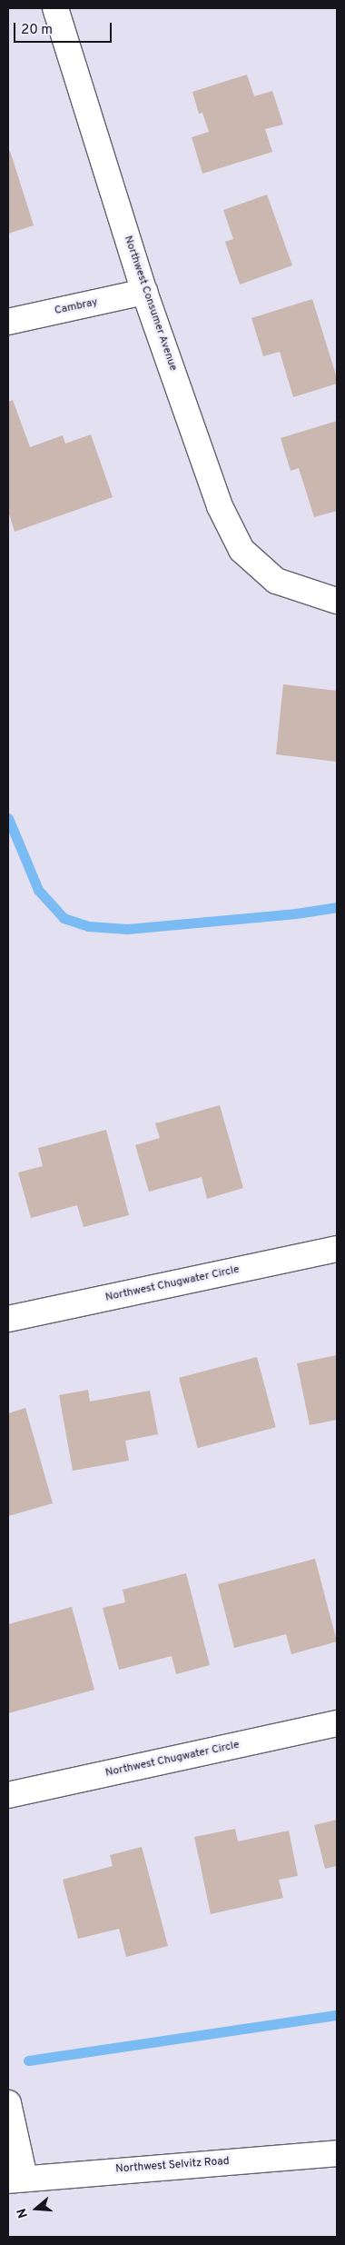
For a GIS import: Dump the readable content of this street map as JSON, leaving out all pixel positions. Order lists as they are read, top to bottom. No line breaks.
{"streets":{"street":["Northwest Consumer Avenue","Cambray","Northwest Chugwater Circle","Northwest Selvitz Road"]},"crossings":[["Northwest Consumer Avenue","Cambray"]],"scale_bar":"20 m","north":"left"}
